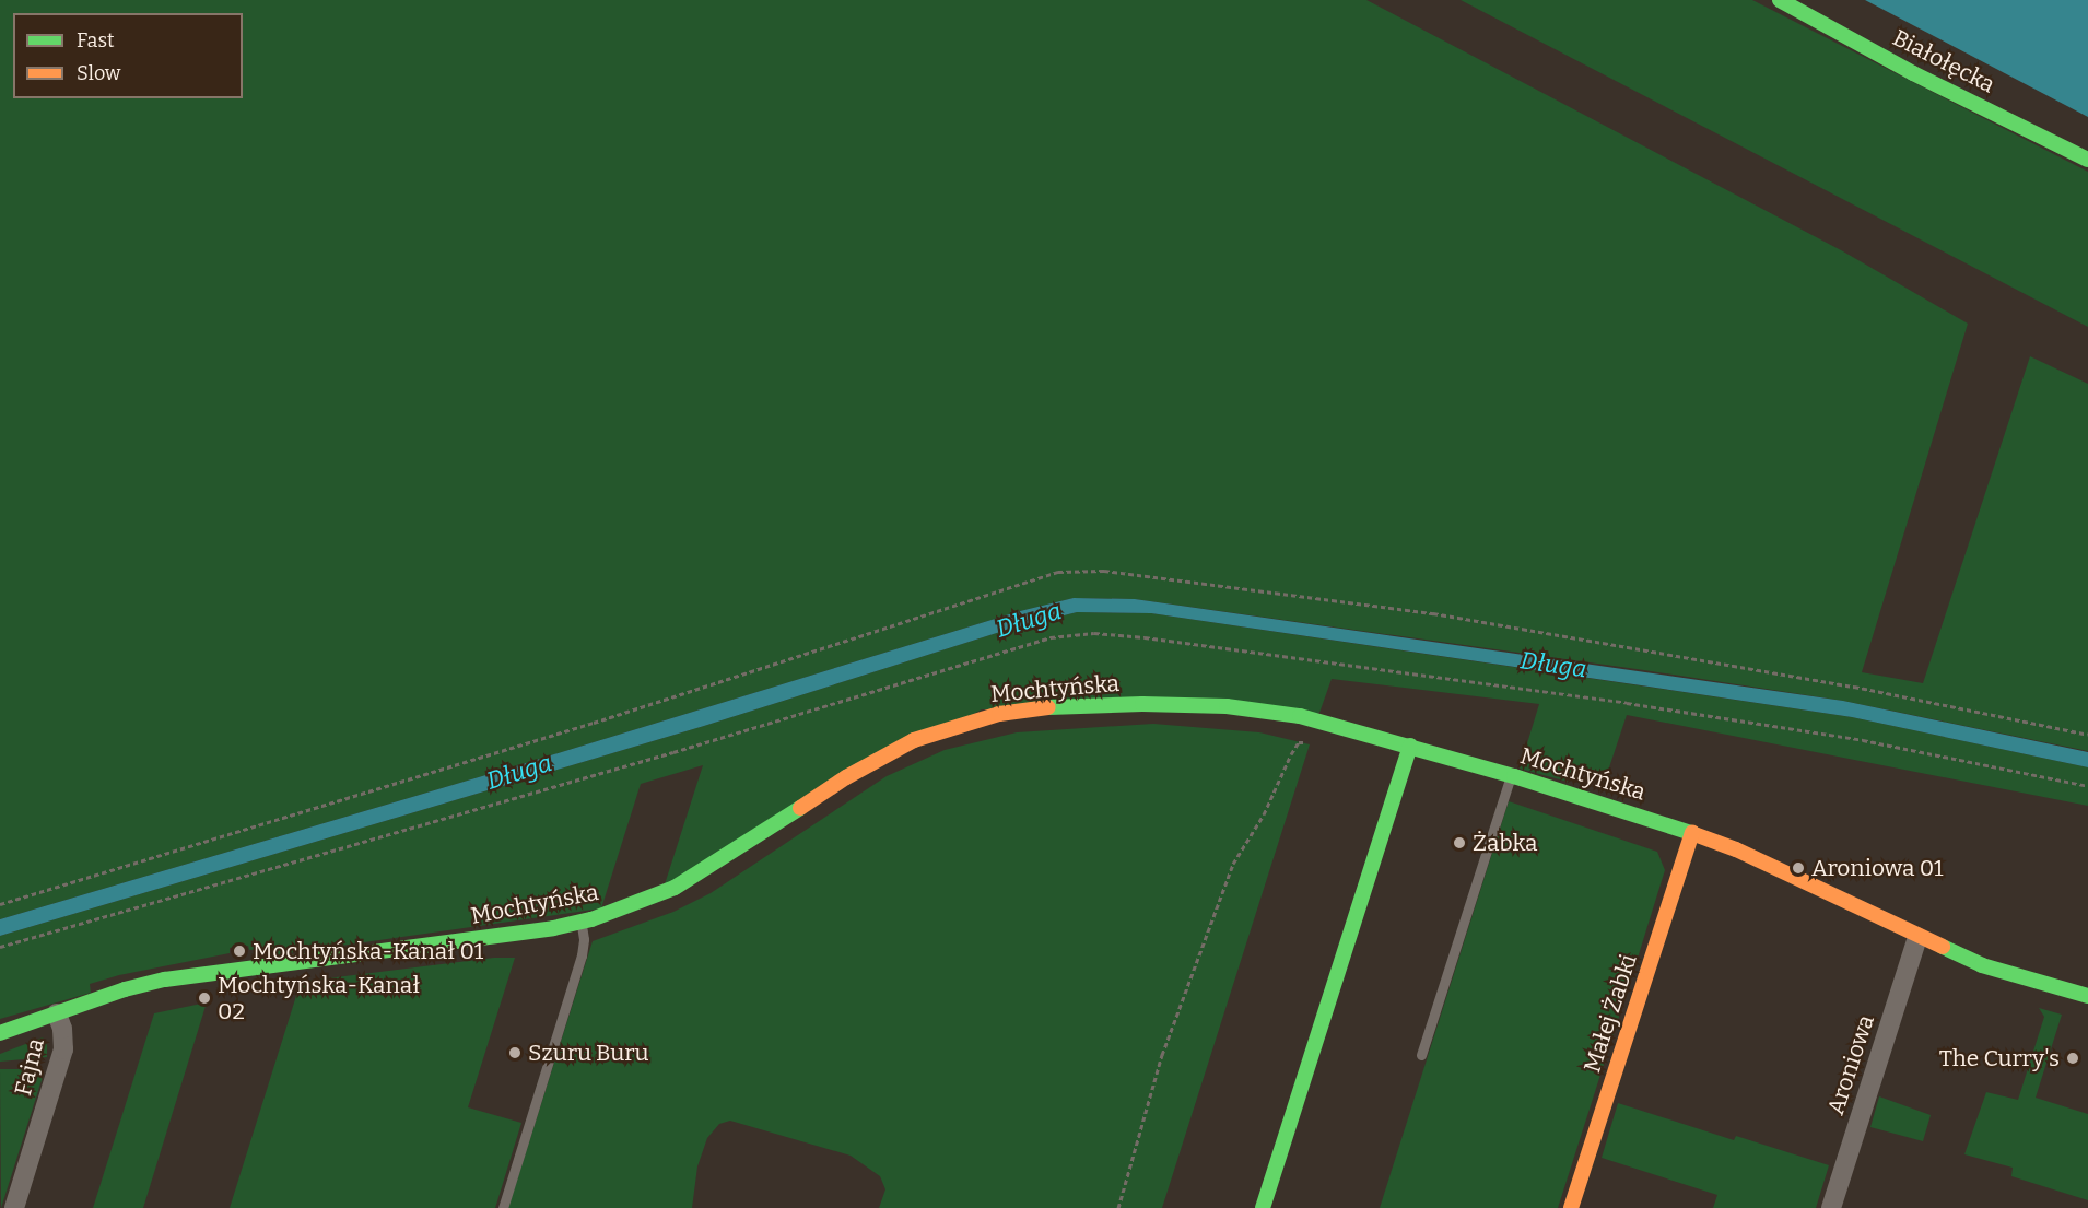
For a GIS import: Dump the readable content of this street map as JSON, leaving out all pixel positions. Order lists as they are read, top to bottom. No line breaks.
{"streets":{"street":["Białołęcka","Mochtyńska","Małej Żabki","Aroniowa","Fajna"]},"crossings":[["Mochtyńska","Małej Żabki"],["Mochtyńska","Aroniowa"],["Mochtyńska","Fajna"]],"water":["Długa"],"places":["Żabka","Aroniowa 01","Mochtyńska-Kanał 01","Mochtyńska-Kanał 02","Szuru Buru","The Curry's"],"legend":["Fast","Slow"]}
